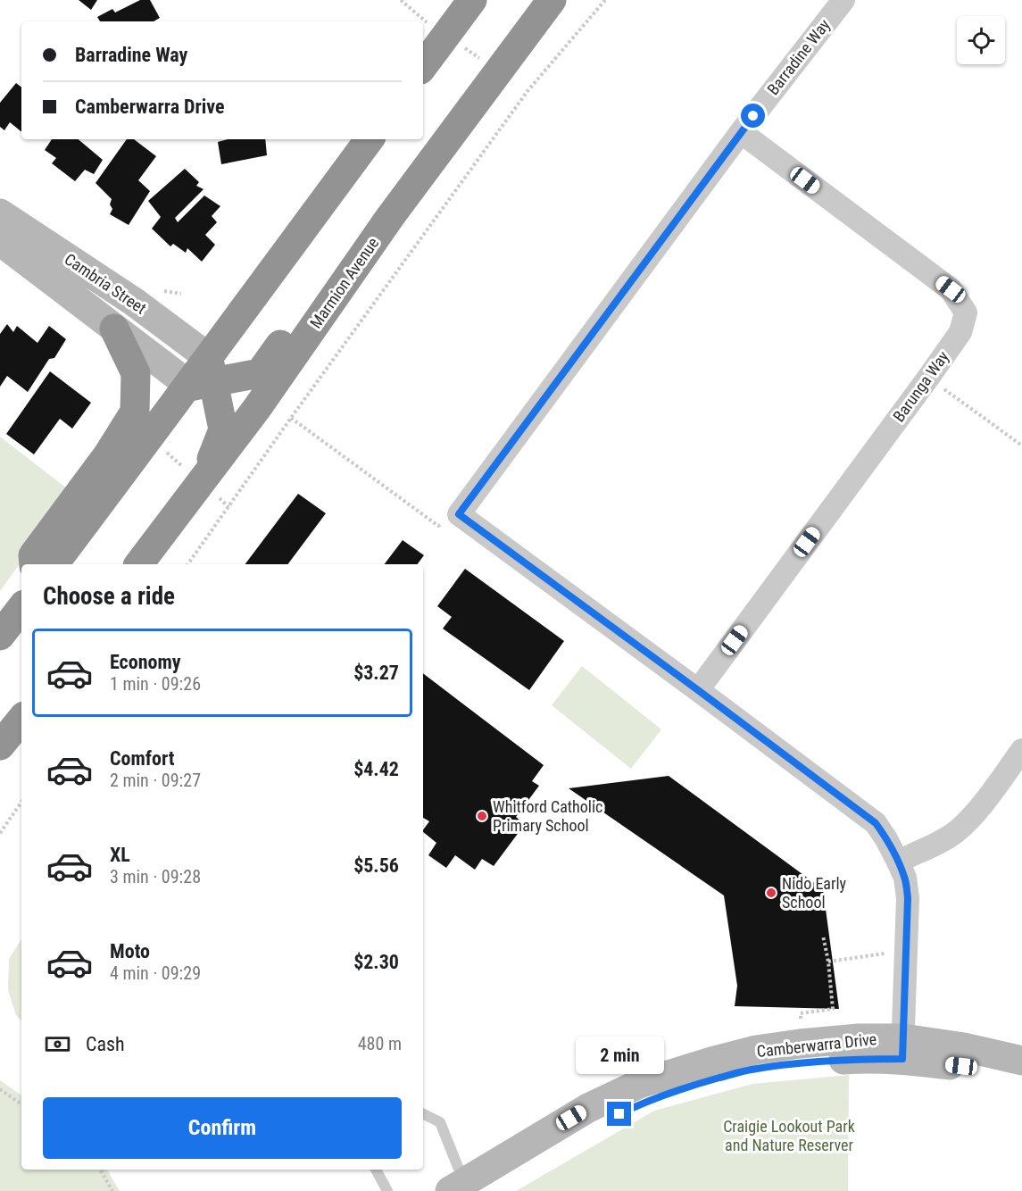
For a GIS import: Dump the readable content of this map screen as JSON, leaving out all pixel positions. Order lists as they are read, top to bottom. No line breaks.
{"streets":{"highway":["Marmion Avenue"],"street":["Barradine Way","Cambria Street","Barunga Way","Camberwarra Drive"]},"crossings":[["Barradine Way","Barunga Way"]],"parks":["Craigie Lookout Park and Nature Reserver"],"places":["Whitford Catholic Primary School","Nido Early School"],"page":{"banner":["Barradine Way","Camberwarra Drive"],"heading":"Choose a ride","list":[{"name":"Economy","note":"1 min · 09:26","value":"$3.27"},{"name":"Comfort","note":"2 min · 09:27","value":"$4.42"},{"name":"XL","note":"3 min · 09:28","value":"$5.56"},{"name":"Moto","note":"4 min · 09:29","value":"$2.30"}],"pay":["Cash","480 m"],"bubble":"2 min","buttons":"Confirm"}}
